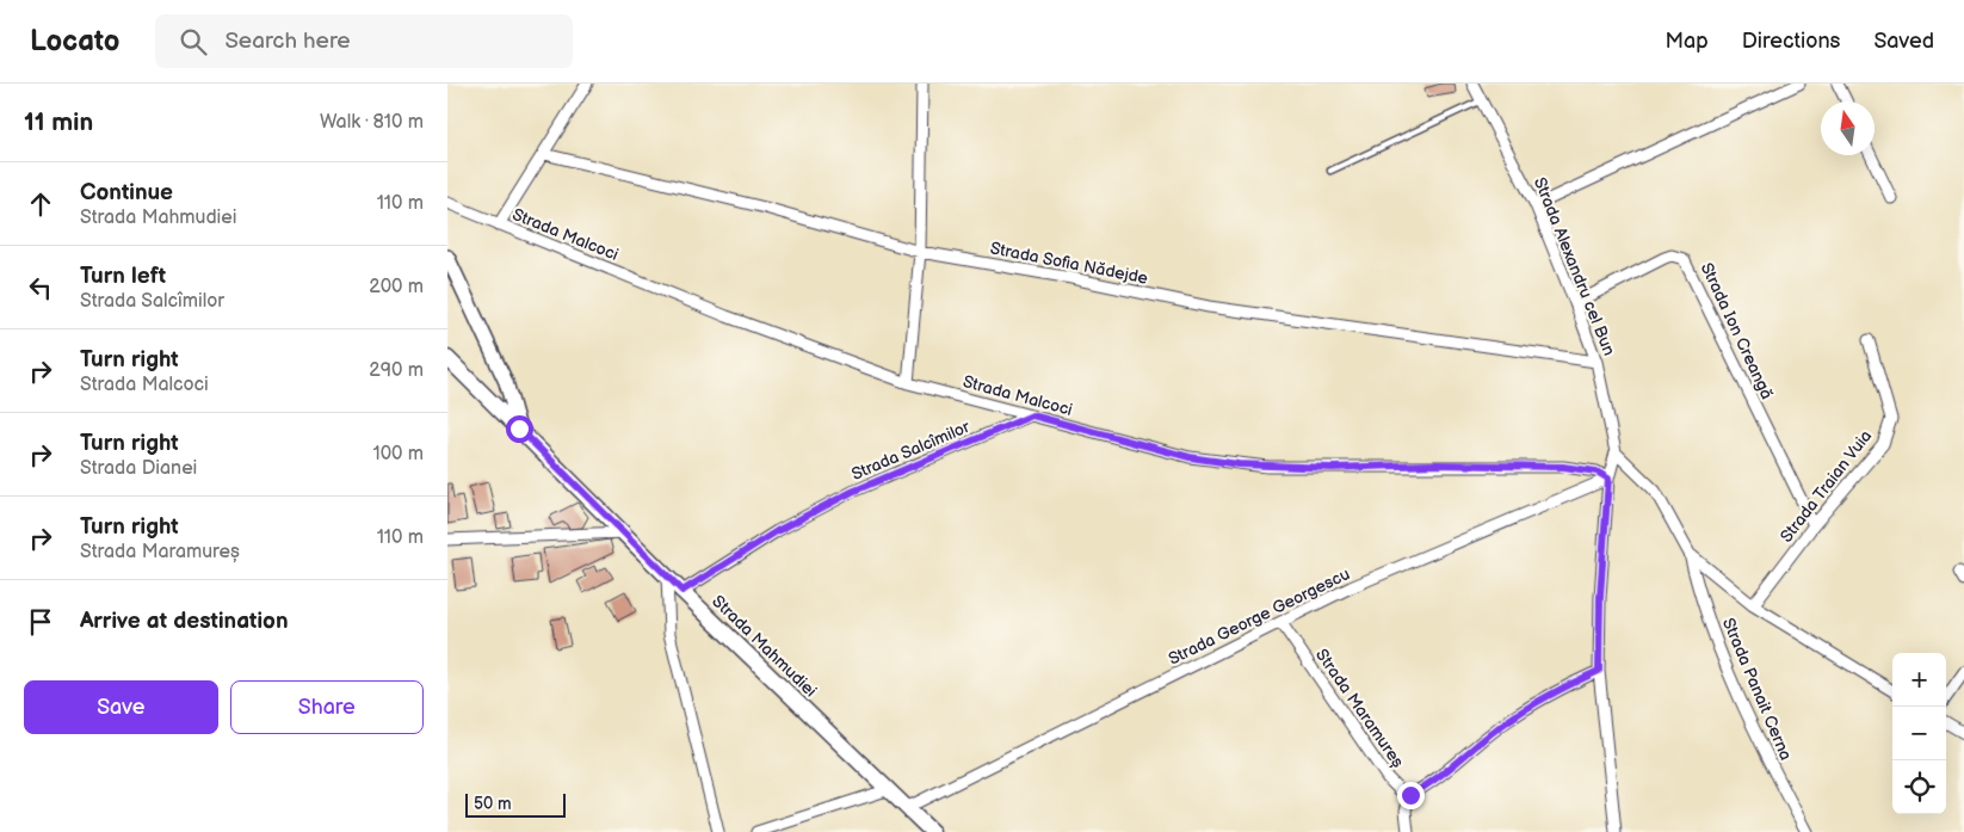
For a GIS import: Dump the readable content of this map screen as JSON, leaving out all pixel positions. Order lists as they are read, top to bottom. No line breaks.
{"streets":{"main road":["Strada Mahmudiei"],"street":["Strada Malcoci","Strada Sofia Nădejde","Strada Alexandru cel Bun","Strada Ion Creangă","Strada Salcîmilor","Strada Traian Vuia","Strada George Georgescu","Strada Panait Cerna","Strada Maramureș"]},"crossings":[["Strada Malcoci","Strada Salcîmilor"],["Strada Malcoci","Strada George Georgescu"],["Strada Sofia Nădejde","Strada Alexandru cel Bun"],["Strada Alexandru cel Bun","Strada Ion Creangă"],["Strada Ion Creangă","Strada Traian Vuia"],["Strada Salcîmilor","Strada Mahmudiei"],["Strada George Georgescu","Strada Mahmudiei"],["Strada George Georgescu","Strada Maramureș"]],"scale_bar":"50 m","north":"top","page":{"header":"Locato","search":"Search here","nav":["Map","Directions","Saved"],"heading":["11 min","Walk · 810 m"],"list":[["Continue","Strada Mahmudiei","110 m"],["Turn left","Strada Salcîmilor","200 m"],["Turn right","Strada Malcoci","290 m"],["Turn right","Strada Dianei","100 m"],["Turn right","Strada Maramureș","110 m"],"Arrive at destination"],"map_buttons":["+","−"],"buttons":["Save","Share"],"scale":"50 m"}}
